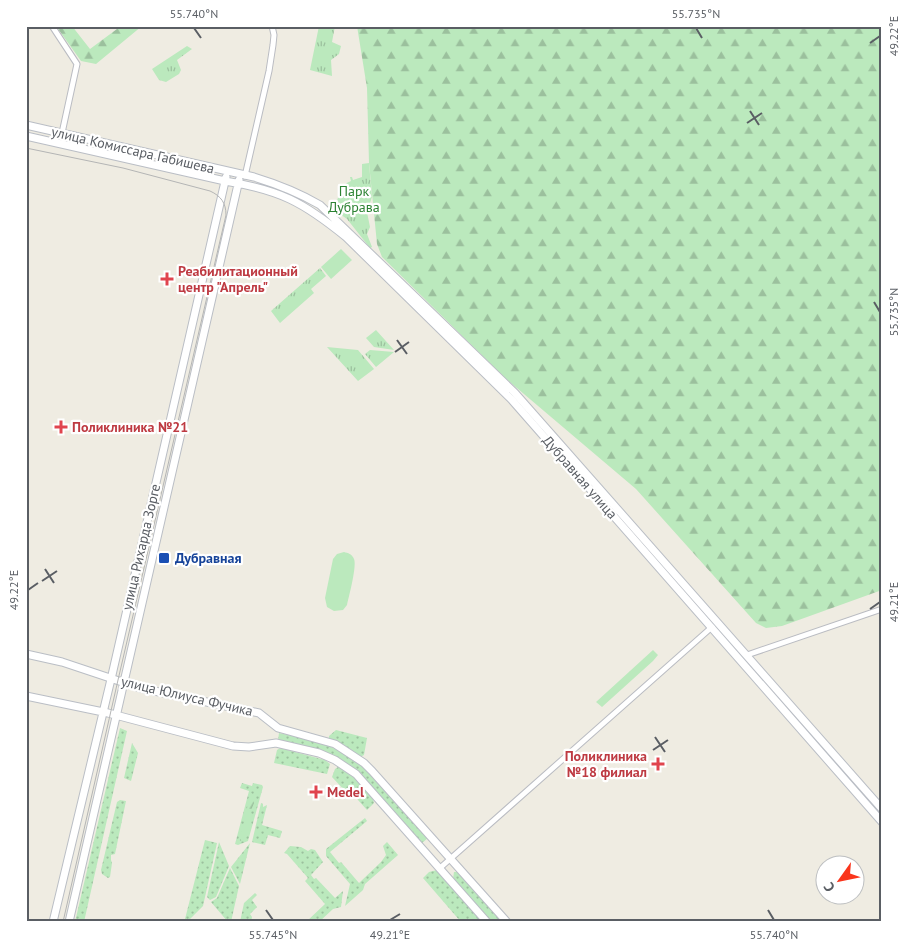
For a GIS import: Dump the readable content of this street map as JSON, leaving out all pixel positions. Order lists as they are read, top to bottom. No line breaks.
{"streets":{"street":["улица Комиссара Габишева","Дубравная улица","улица Рихарда Зорге","улица Юлиуса Фучика"]},"crossings":[["улица Комиссара Габишева","Дубравная улица"],["улица Комиссара Габишева","улица Рихарда Зорге"],["Дубравная улица","улица Рихарда Зорге"],["улица Рихарда Зорге","улица Юлиуса Фучика"]],"parks":["Парк Дубрава"],"places":{"health":["Реабилитационный центр \"Апрель\"","Поликлиника №21","Поликлиника №18 филиал","Medel"],"transit":["Дубравная"]},"north":"bottom left","coordinates":["55.740°N","55.735°N","49.22°E","49.21°E","55.745°N"]}
